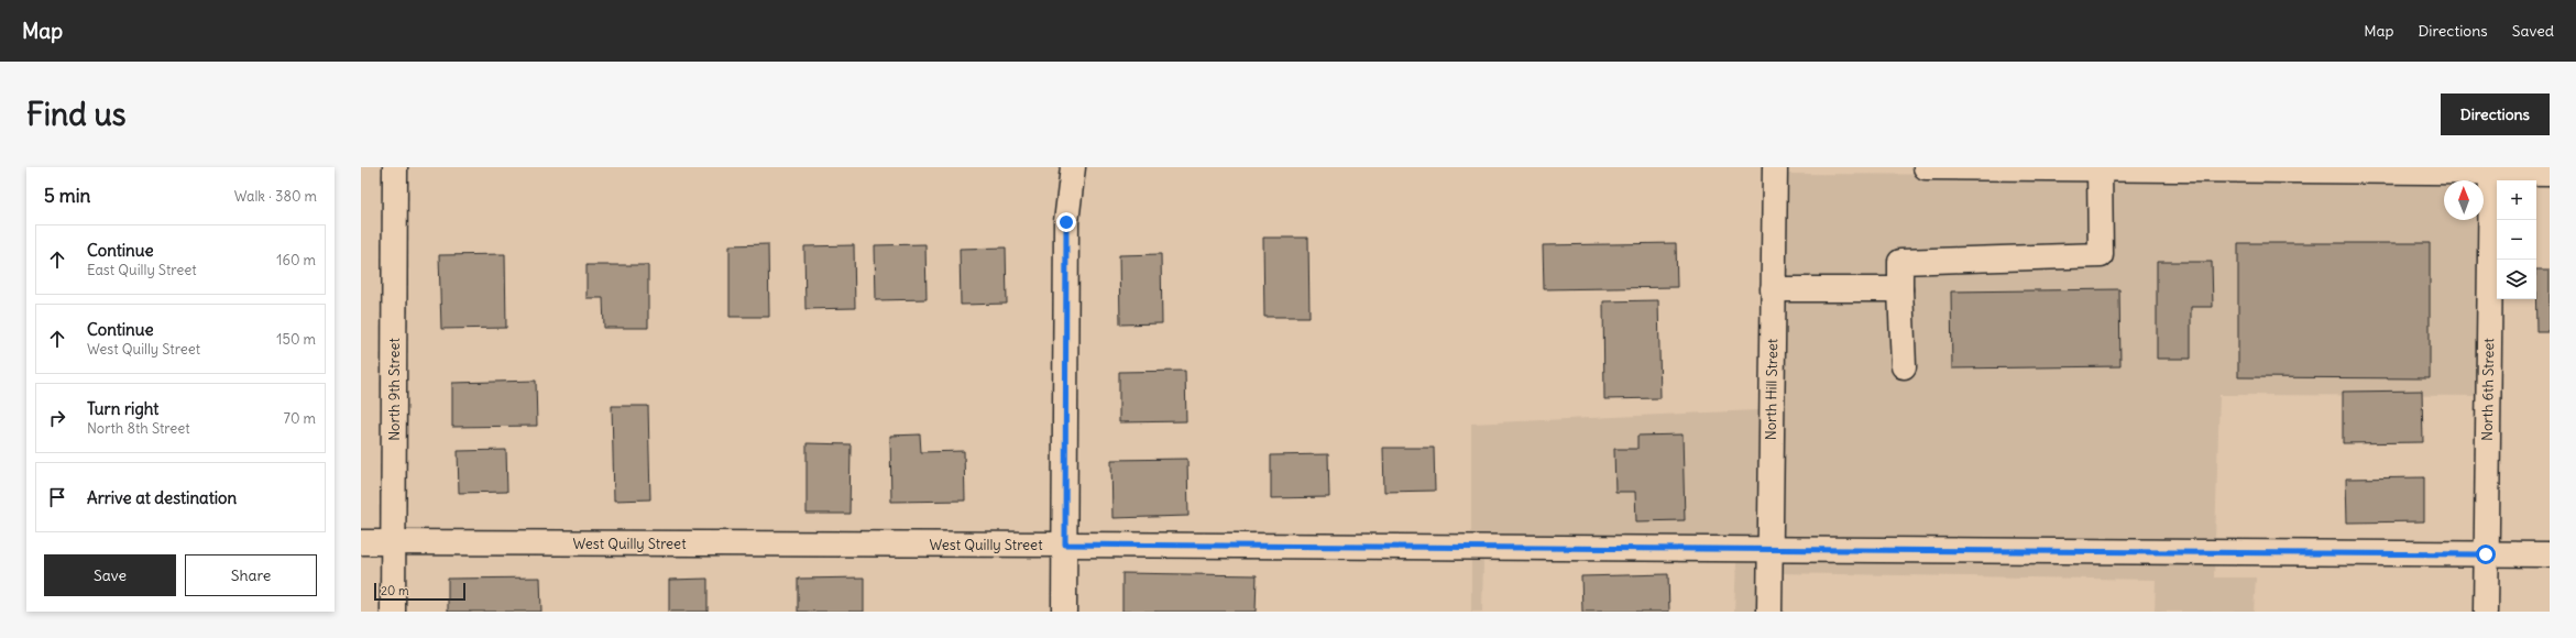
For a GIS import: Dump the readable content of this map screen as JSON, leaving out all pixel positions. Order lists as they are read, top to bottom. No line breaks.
{"streets":{"street":["North 9th Street","North Hill Street","North 6th Street","West Quilly Street"]},"crossings":[["North 9th Street","West Quilly Street"],["North Hill Street","West Quilly Street"],["North 6th Street","West Quilly Street"]],"scale_bar":"20 m","north":"top","page":{"header":"Map","nav":["Map","Directions","Saved"],"buttons":["Directions",["Save","Share"]],"title":"Find us","heading":["5 min","Walk · 380 m"],"map_buttons":["+","−"],"list":[["Continue","East Quilly Street","160 m"],["Continue","West Quilly Street","150 m"],["Turn right","North 8th Street","70 m"],"Arrive at destination"],"scale":"20 m"}}
